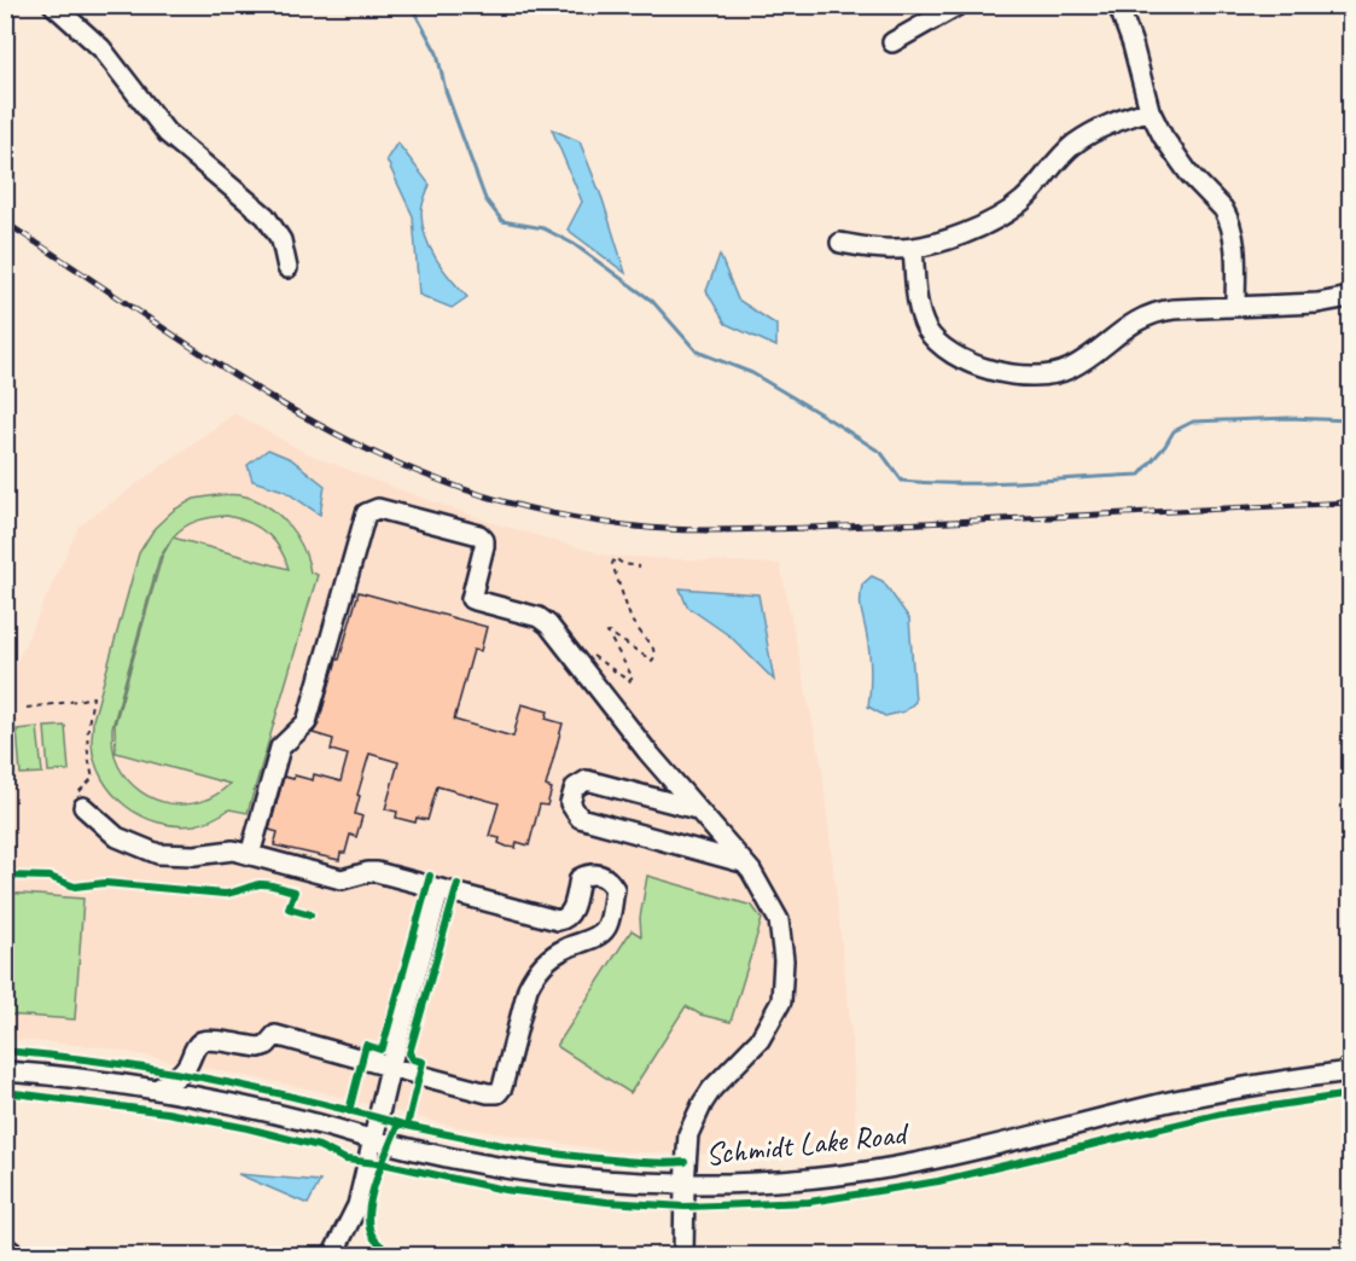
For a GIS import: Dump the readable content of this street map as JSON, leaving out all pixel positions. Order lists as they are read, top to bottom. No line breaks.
{"streets":{"street":["Schmidt Lake Road"]}}
